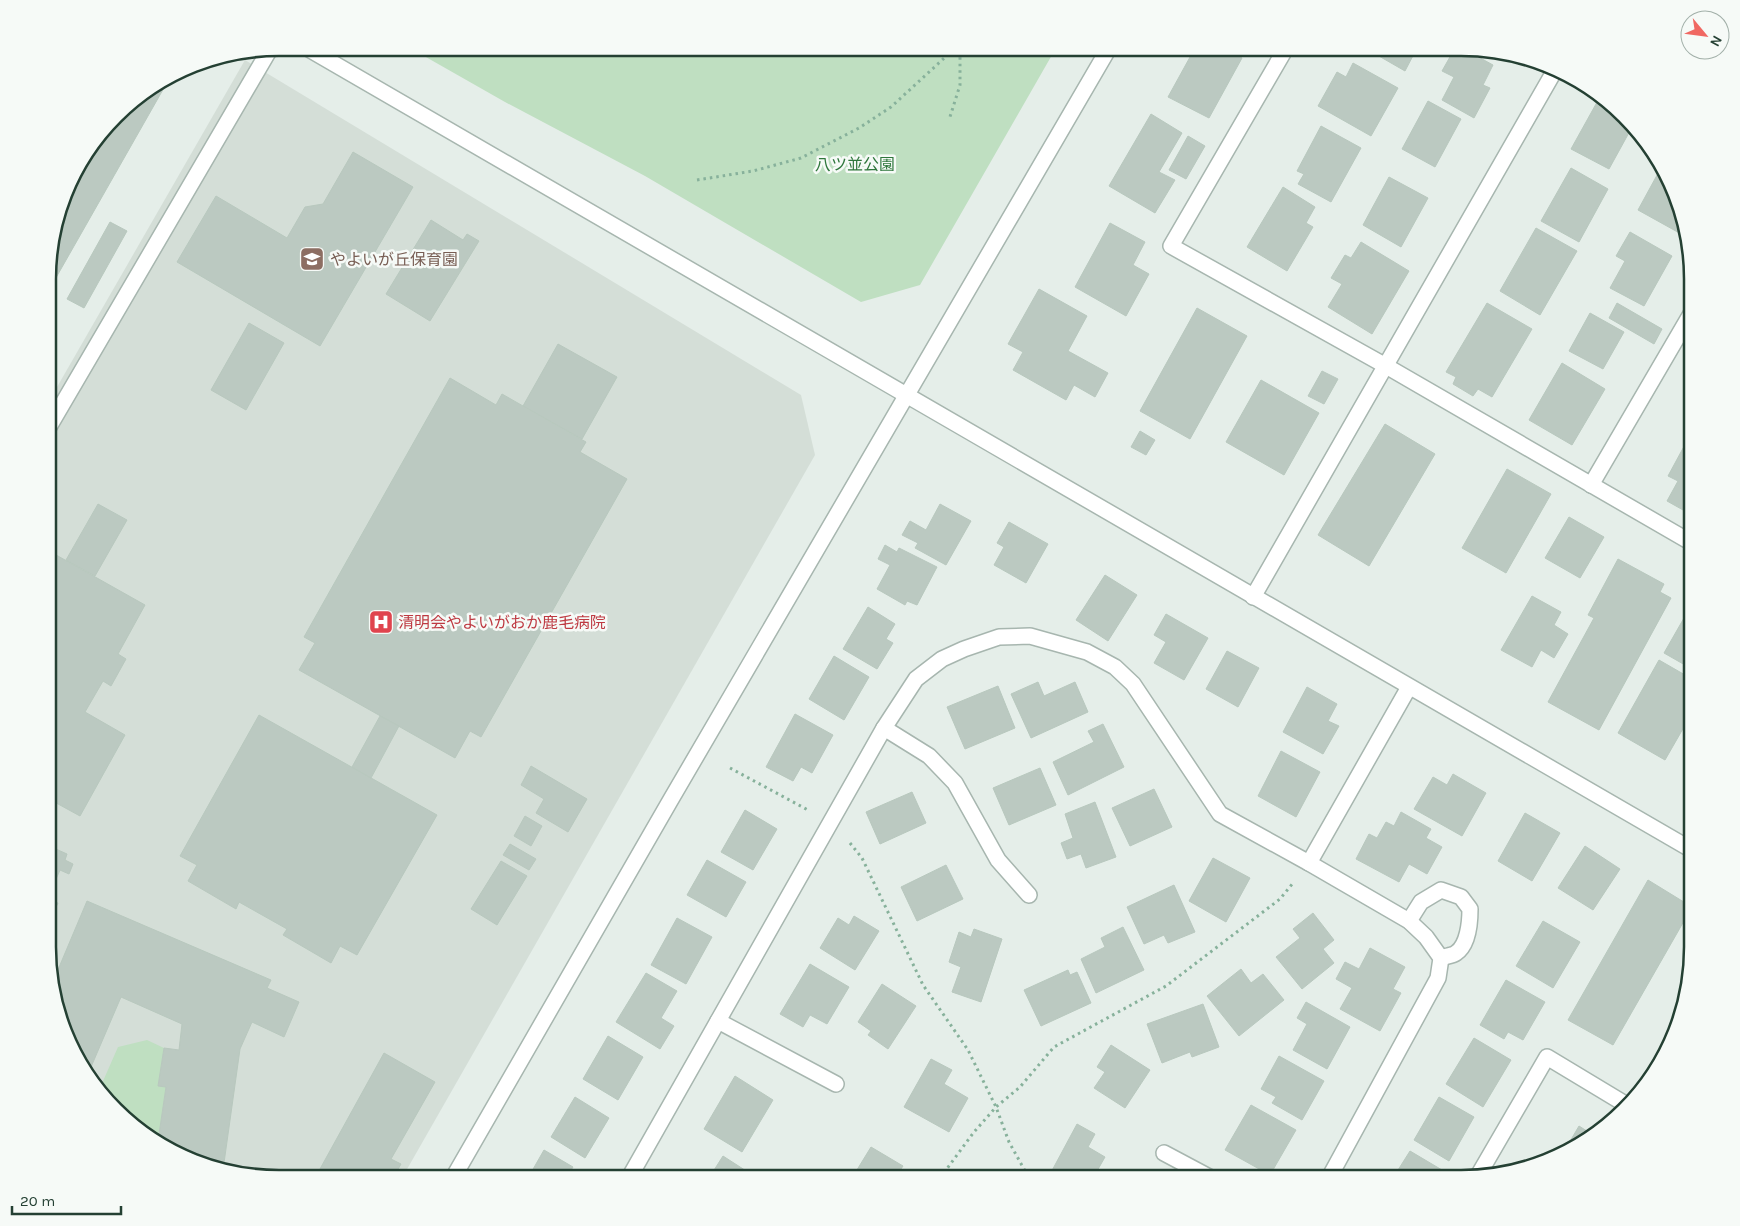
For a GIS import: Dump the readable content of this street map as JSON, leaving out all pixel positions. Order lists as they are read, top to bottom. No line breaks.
{"parks":["八ツ並公園"],"places":{"school or university":["やよいが丘保育園"],"hospital":["清明会やよいがおか鹿毛病院"]},"scale_bar":"20 m","north":"bottom right"}
